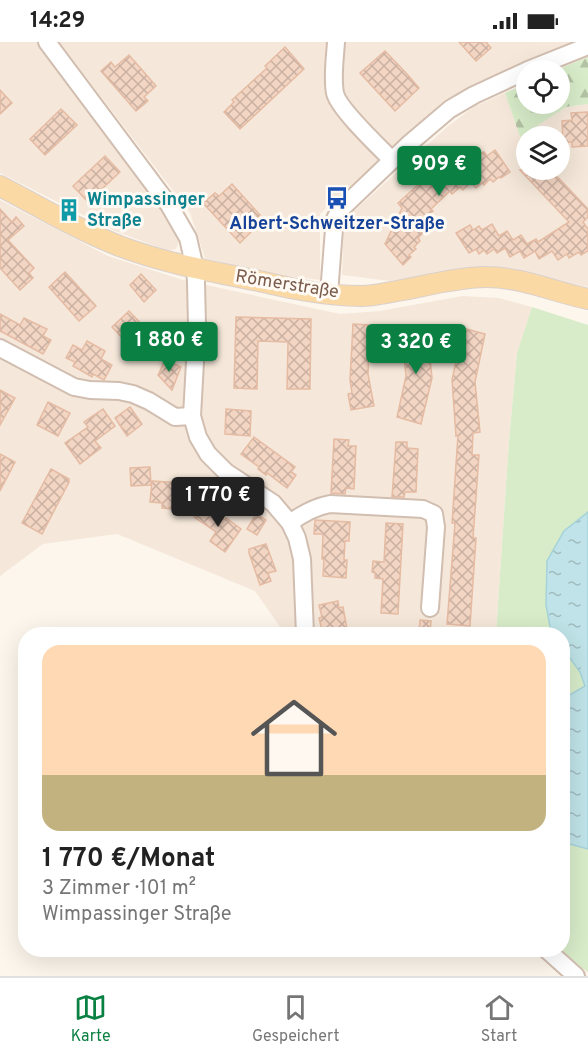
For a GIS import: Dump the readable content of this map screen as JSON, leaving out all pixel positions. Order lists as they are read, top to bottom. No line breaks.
{"streets":{"main road":["Römerstraße"]},"places":{"bus stop":["Albert-Schweitzer-Straße"],"building":["Wimpassinger Straße"]},"page":{"status":"14:29","price":["909 €","1 880 €","3 320 €","1 770 €"],"list":[{"name":"1 770 €/Monat","note":"3 Zimmer · 101 m² · Wimpassinger Straße"}],"tabs":["Karte","Gespeichert","Start"]}}
